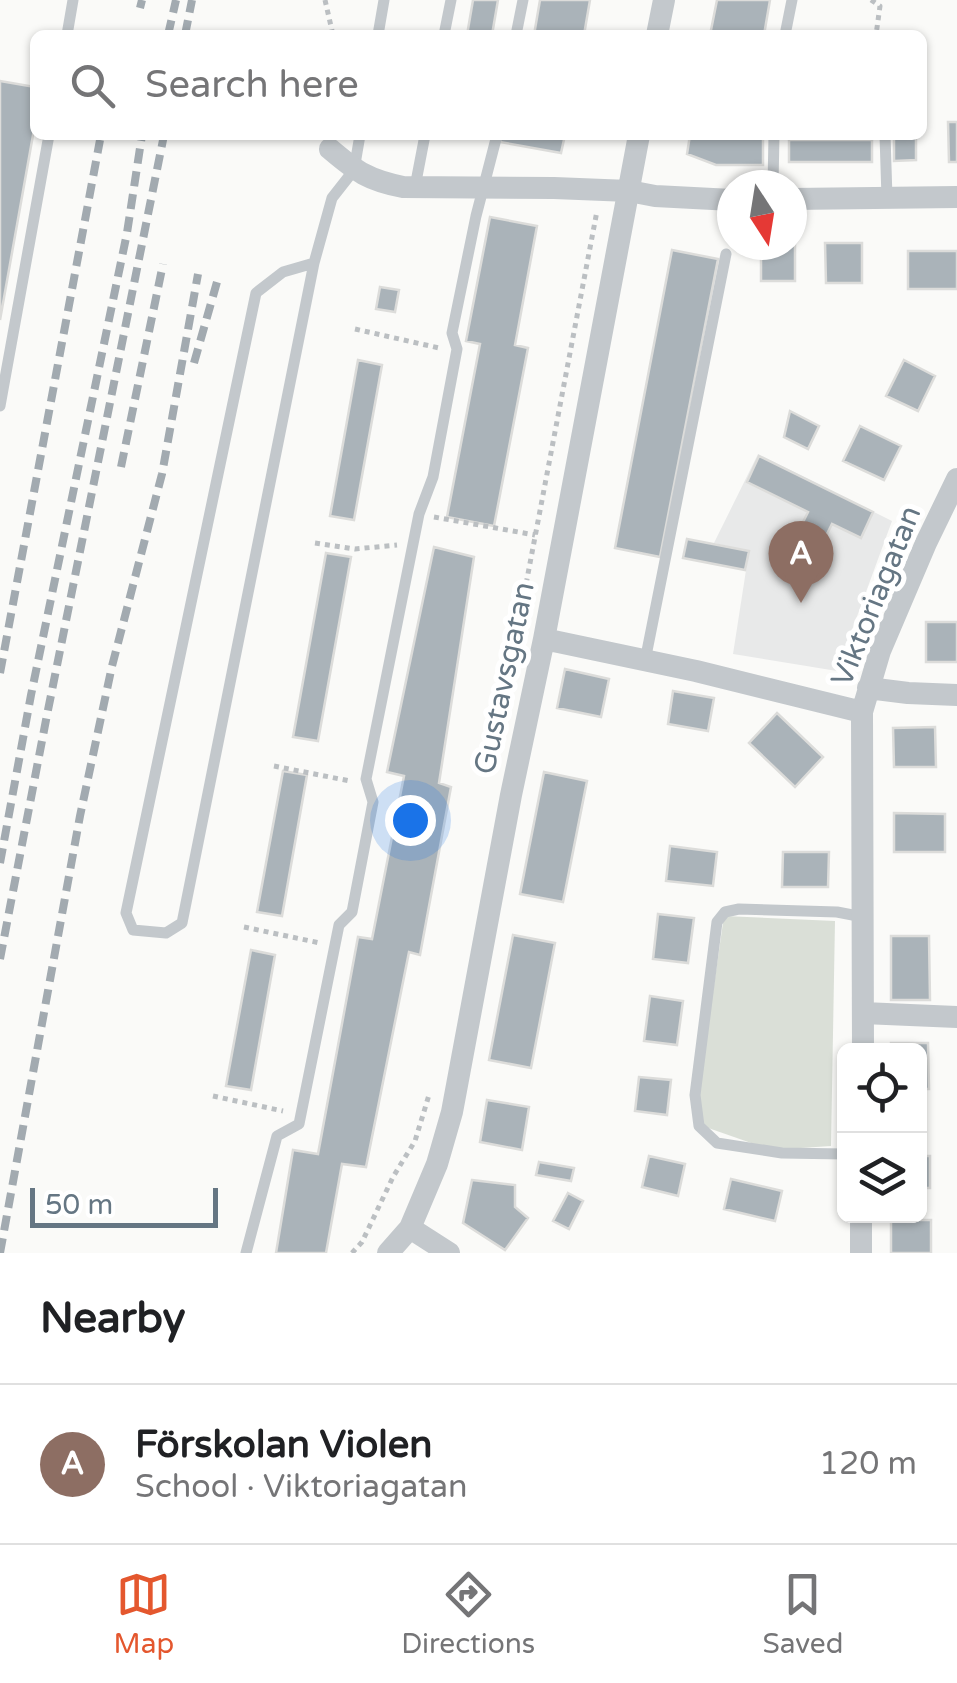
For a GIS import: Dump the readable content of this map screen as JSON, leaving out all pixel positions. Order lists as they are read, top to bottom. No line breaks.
{"streets":{"street":["Viktoriagatan","Gustavsgatan"]},"scale_bar":"50 m","north":"bottom","page":{"search":"Search here","pins":"A","scale":"50 m","heading":"Nearby","list":[{"mark":"A","name":"Förskolan Violen","note":"School · Viktoriagatan","value":"120 m"}],"nav":["Map","Directions","Saved"]}}
